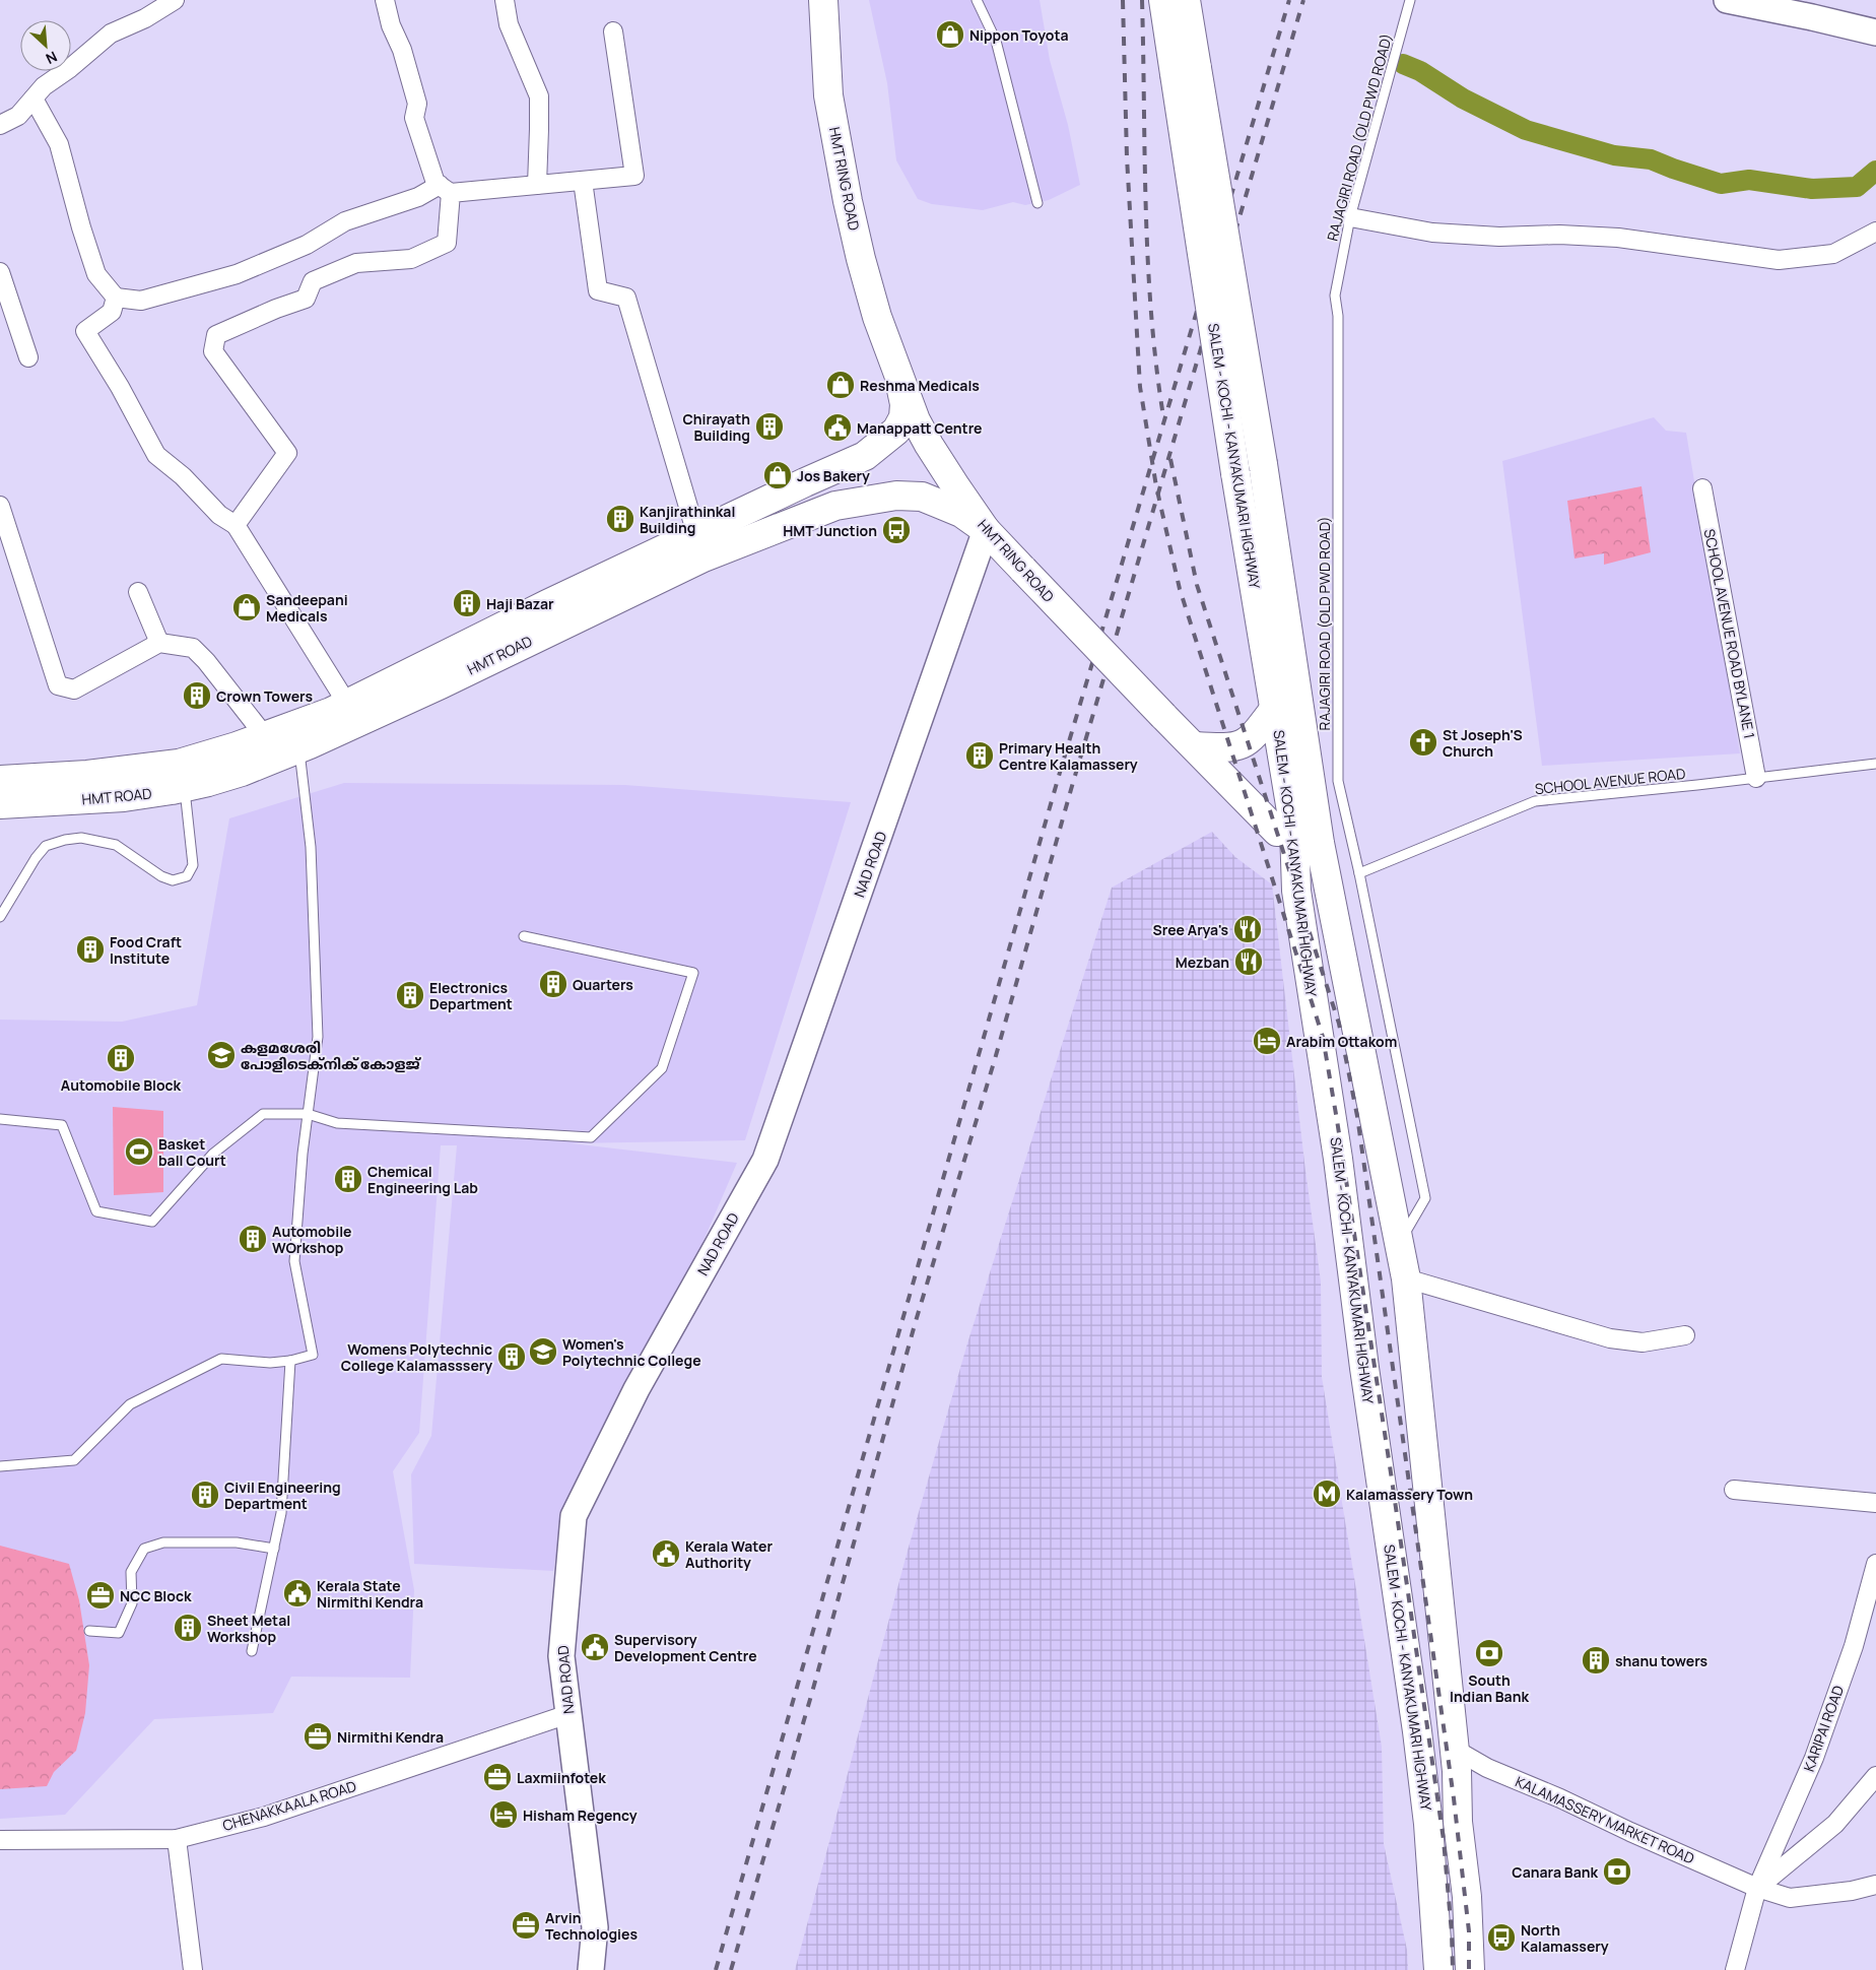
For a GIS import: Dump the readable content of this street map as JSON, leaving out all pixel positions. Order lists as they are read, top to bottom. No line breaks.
{"streets":{"main road":["HMT RING ROAD","SALEM - KOCHI - KANYAKUMARI HIGHWAY","HMT ROAD"],"street":["SCHOOL AVENUE ROAD BYLANE 1","NAD ROAD","KARIPAI ROAD","CHENAKKAALA ROAD","KALAMASSERY MARKET ROAD"],"lane":["RAJAGIRI ROAD (OLD PWD ROAD)","SCHOOL AVENUE ROAD"]},"crossings":[["RAJAGIRI ROAD (OLD PWD ROAD)","SALEM - KOCHI - KANYAKUMARI HIGHWAY"],["RAJAGIRI ROAD (OLD PWD ROAD)","SCHOOL AVENUE ROAD"],["HMT RING ROAD","SALEM - KOCHI - KANYAKUMARI HIGHWAY"],["HMT RING ROAD","HMT ROAD"],["HMT RING ROAD","NAD ROAD"],["SALEM - KOCHI - KANYAKUMARI HIGHWAY","KALAMASSERY MARKET ROAD"],["SCHOOL AVENUE ROAD BYLANE 1","SCHOOL AVENUE ROAD"],["HMT ROAD","NAD ROAD"],["NAD ROAD","CHENAKKAALA ROAD"],["KARIPAI ROAD","KALAMASSERY MARKET ROAD"]],"places":{"shop":["Nippon Toyota","Reshma Medicals","Jos Bakery","Sandeepani Medicals"],"building":["Chirayath Building","Kanjirathinkal Building","Haji Bazar","Crown Towers","Primary Health Centre Kalamassery","Food Craft Institute","Quarters","Electronics Department","Automobile Block","Chemical Engineering Lab","Automobile WOrkshop","Womens Polytechnic College Kalamasssery","Civil Engineering Department","Sheet Metal Workshop","shanu towers"],"public building":["Manappatt Centre","Kerala Water Authority","Kerala State Nirmithi Kendra","Supervisory Development Centre"],"bus stop":["HMT Junction","North Kalamassery"],"church":["St Joseph'S Church"],"restaurant":["Sree Arya's","Mezban"],"hotel":["Arabim Ottakom","Hisham Regency"],"school or university":["കളമശേരി പോളിടെക്നിക് കോളജ്","Women's Polytechnic College"],"sports":["Basket ball Court"],"metro station":["Kalamassery Town"],"office":["NCC Block","Nirmithi Kendra","Laxmiinfotek","Arvin Technologies"],"bank":["South Indian Bank","Canara Bank"]},"north":"bottom right"}
